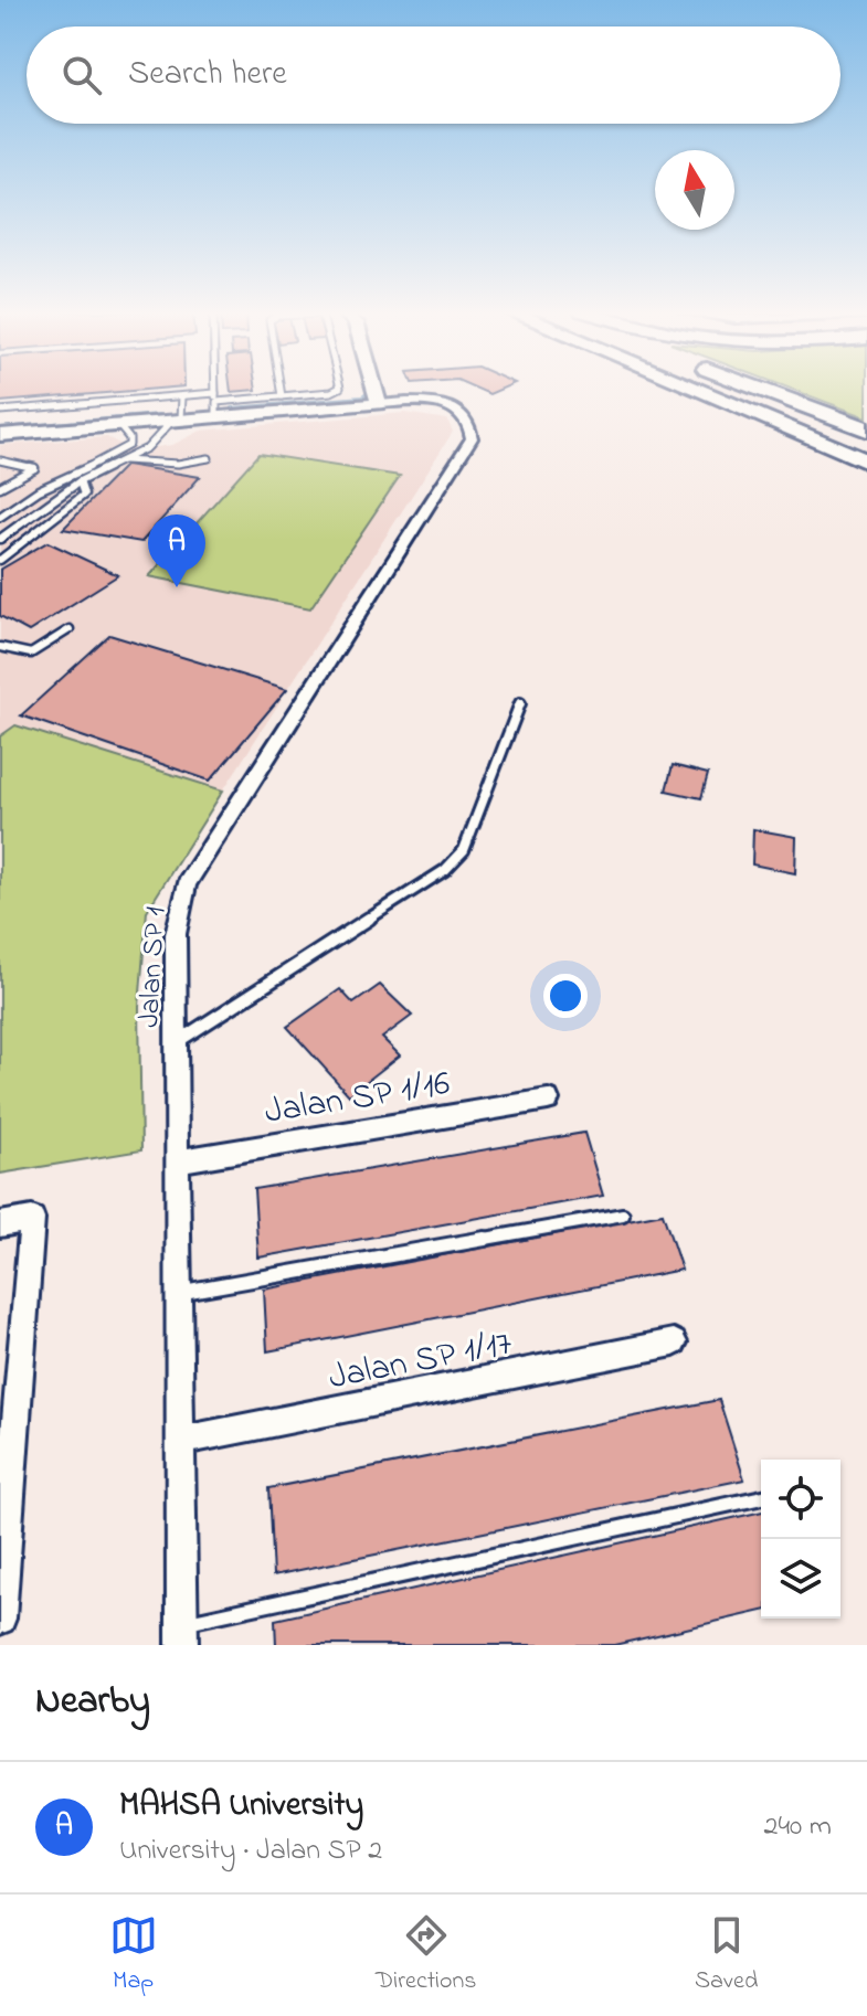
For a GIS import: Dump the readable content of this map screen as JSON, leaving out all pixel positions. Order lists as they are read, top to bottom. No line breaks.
{"streets":{"street":["Jalan SP 1","Jalan SP 1/16","Jalan SP 1/17"]},"crossings":[["Jalan SP 1","Jalan SP 1/16"],["Jalan SP 1","Jalan SP 1/17"]],"north":"top","page":{"search":"Search here","pins":"A","heading":"Nearby","list":[{"mark":"A","name":"MAHSA University","note":"University · Jalan SP 2","value":"240 m"}],"nav":["Map","Directions","Saved"]}}
